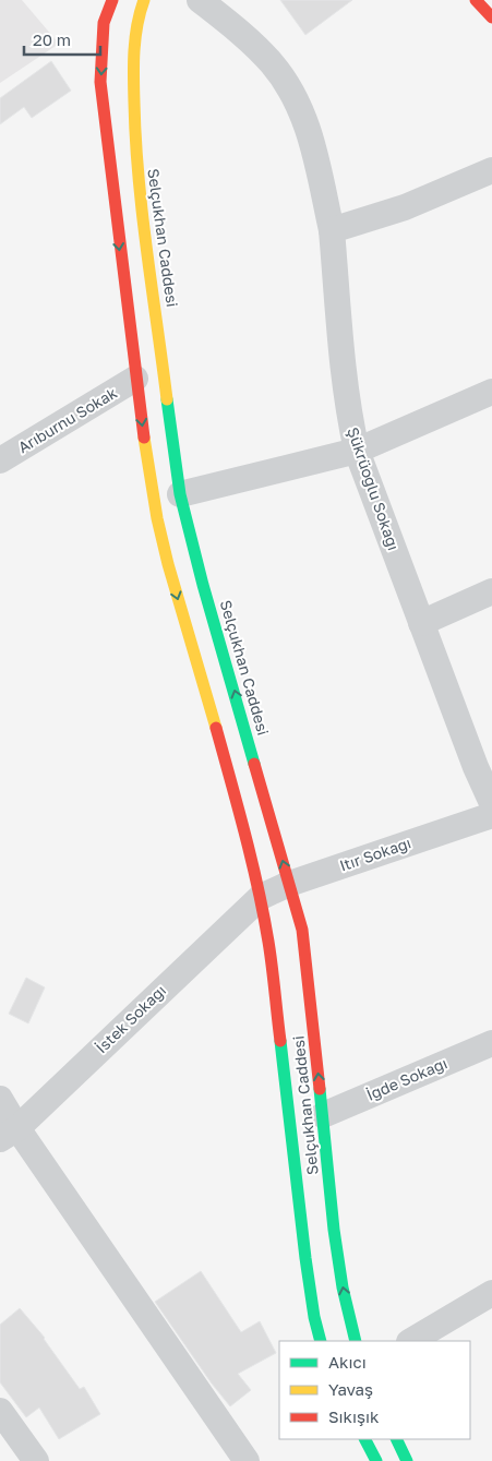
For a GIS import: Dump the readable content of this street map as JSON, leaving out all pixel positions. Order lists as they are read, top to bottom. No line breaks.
{"streets":{"street":["Selçukhan Caddesi","Arıburnu Sokak","Şükrüoğlu Sokağı","Itır Sokağı","İstek Sokağı","İğde Sokağı"]},"crossings":[["Selçukhan Caddesi","Arıburnu Sokak"],["Selçukhan Caddesi","Itır Sokağı"],["Selçukhan Caddesi","İstek Sokağı"],["Selçukhan Caddesi","İğde Sokağı"],["Itır Sokağı","İstek Sokağı"]],"legend":["Akıcı","Yavaş","Sıkışık"],"scale_bar":"20 m"}
